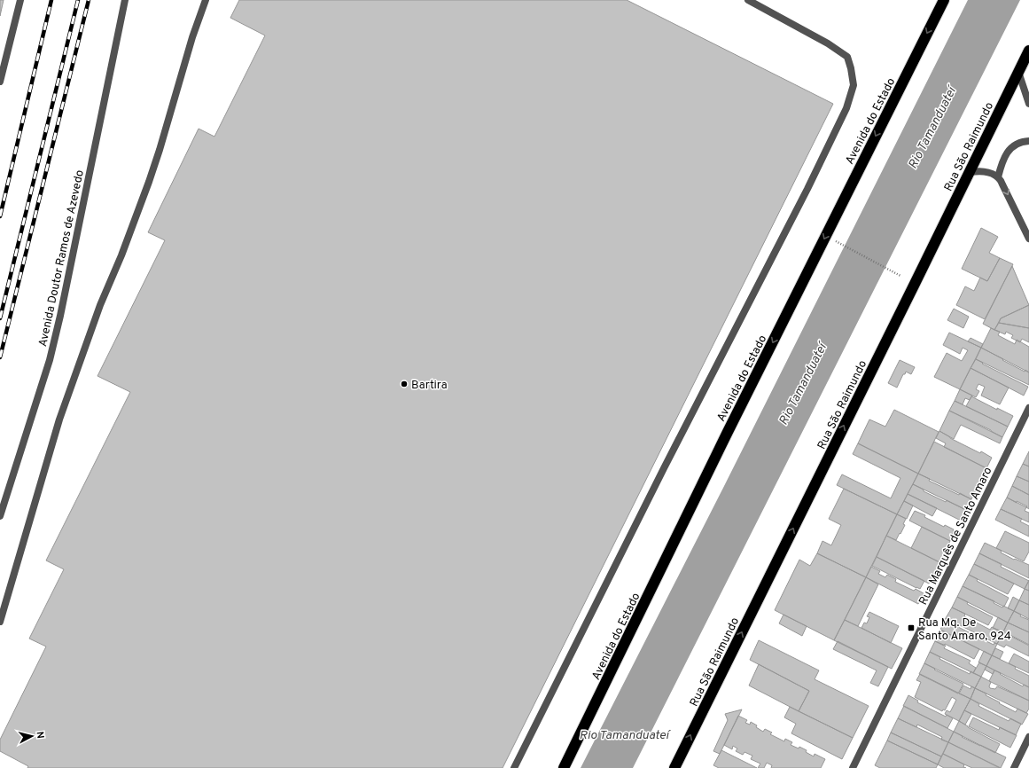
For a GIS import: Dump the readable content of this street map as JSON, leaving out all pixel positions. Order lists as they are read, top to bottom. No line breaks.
{"streets":{"highway":["Avenida do Estado","Rua São Raimundo"],"street":["Avenida Doutor Ramos de Azevedo","Rua Marquês de Santo Amaro"]},"one_way":["Avenida do Estado","Rua São Raimundo"],"water":["Rio Tamanduateí"],"places":{"other":["Bartira"],"transit":["Rua Mq. De Santo Amaro, 924"]},"north":"right"}
